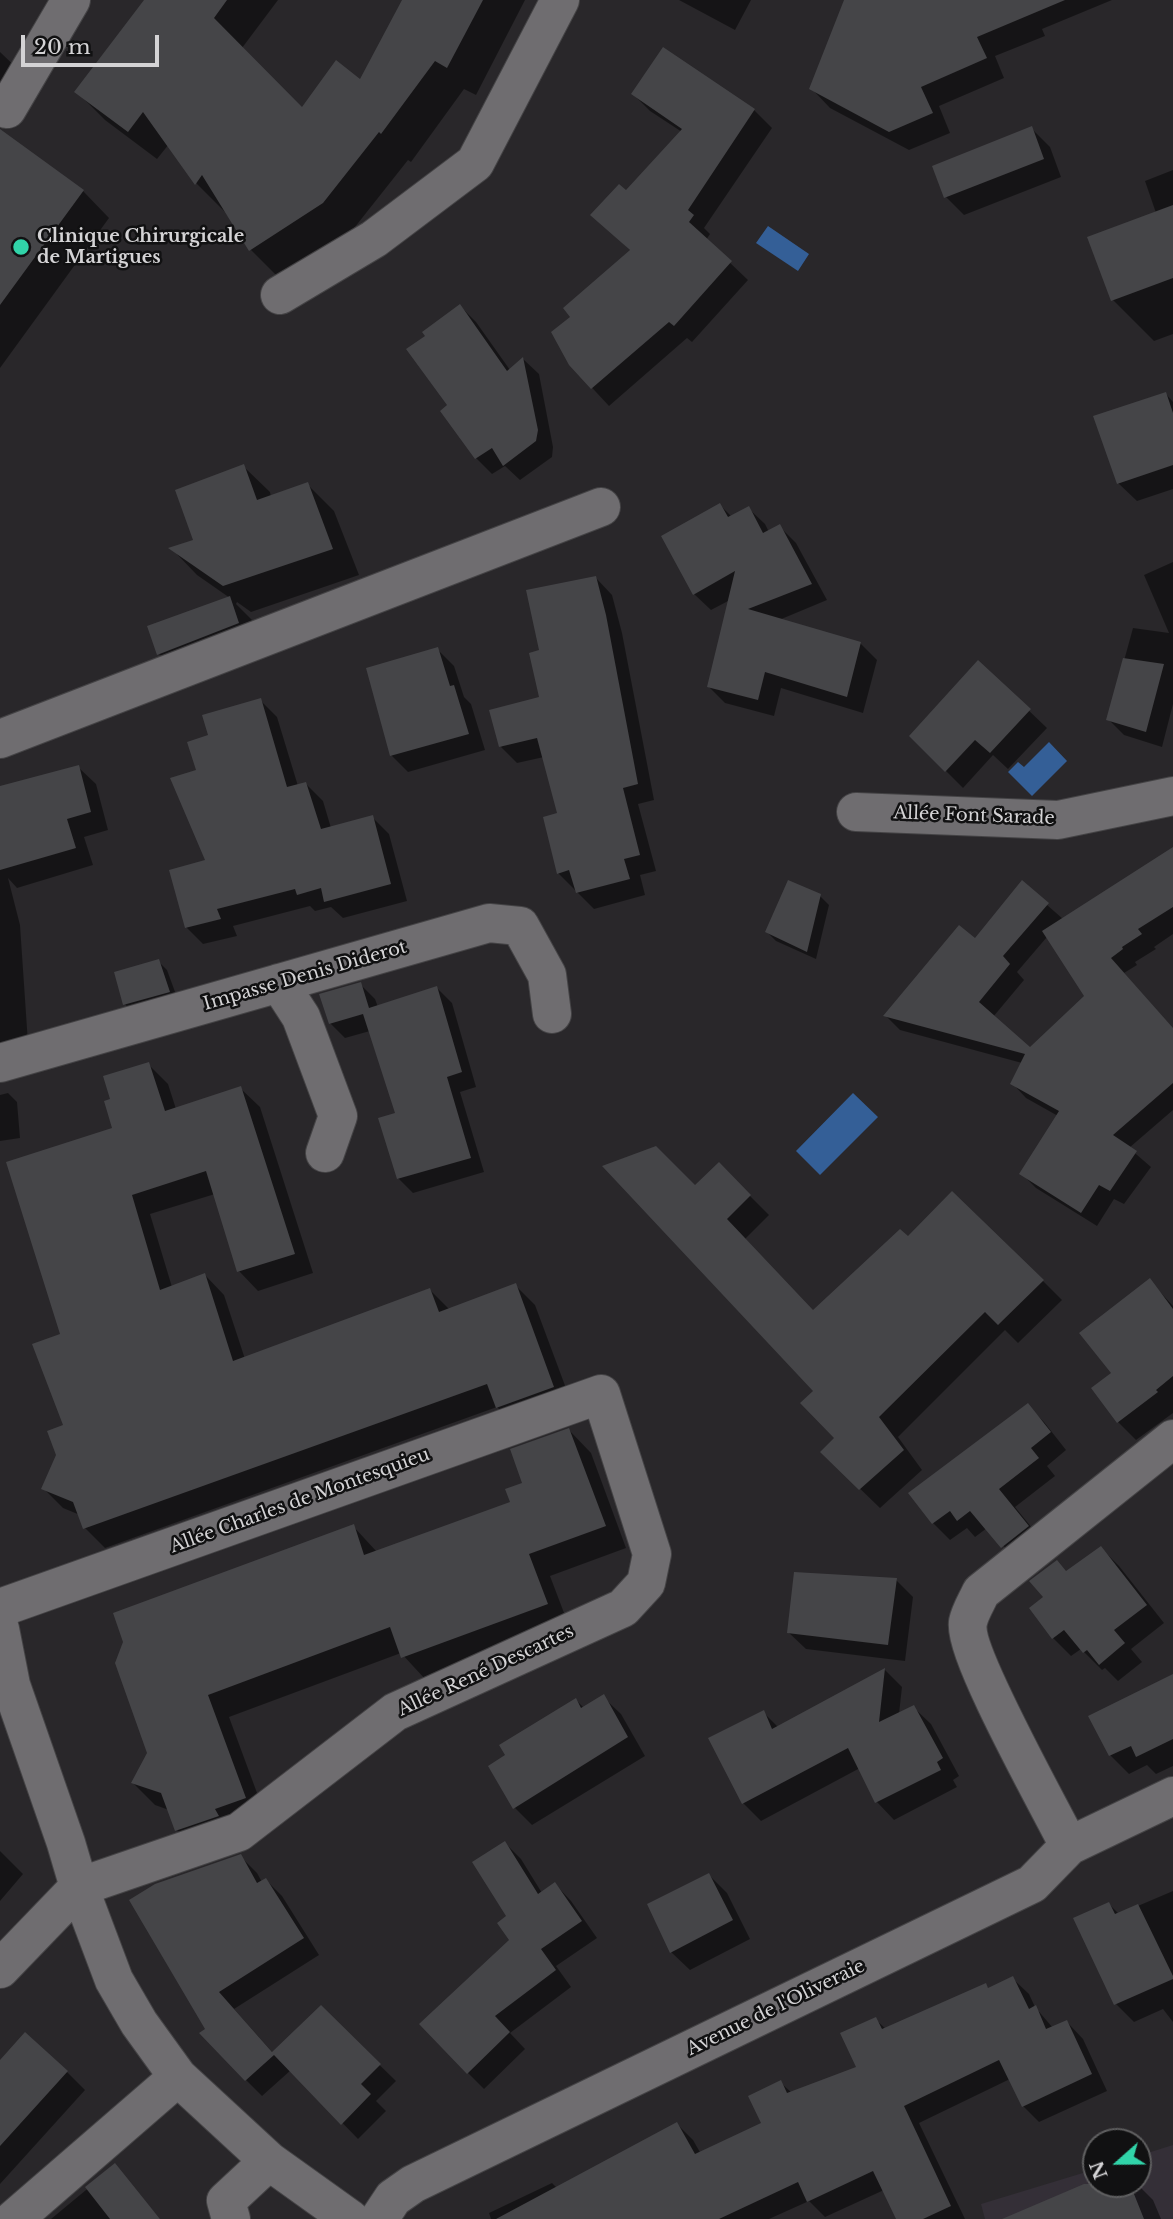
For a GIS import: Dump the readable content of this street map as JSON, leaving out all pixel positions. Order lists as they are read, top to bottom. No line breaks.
{"streets":{"street":["Allée Font Sarade","Impasse Denis Diderot","Allée Charles de Montesquieu","Allée René Descartes","Avenue de l'Oliveraie"]},"crossings":[["Allée Charles de Montesquieu","Allée René Descartes"]],"places":["Clinique Chirurgicale de Martigues"],"scale_bar":"20 m","north":"left"}
